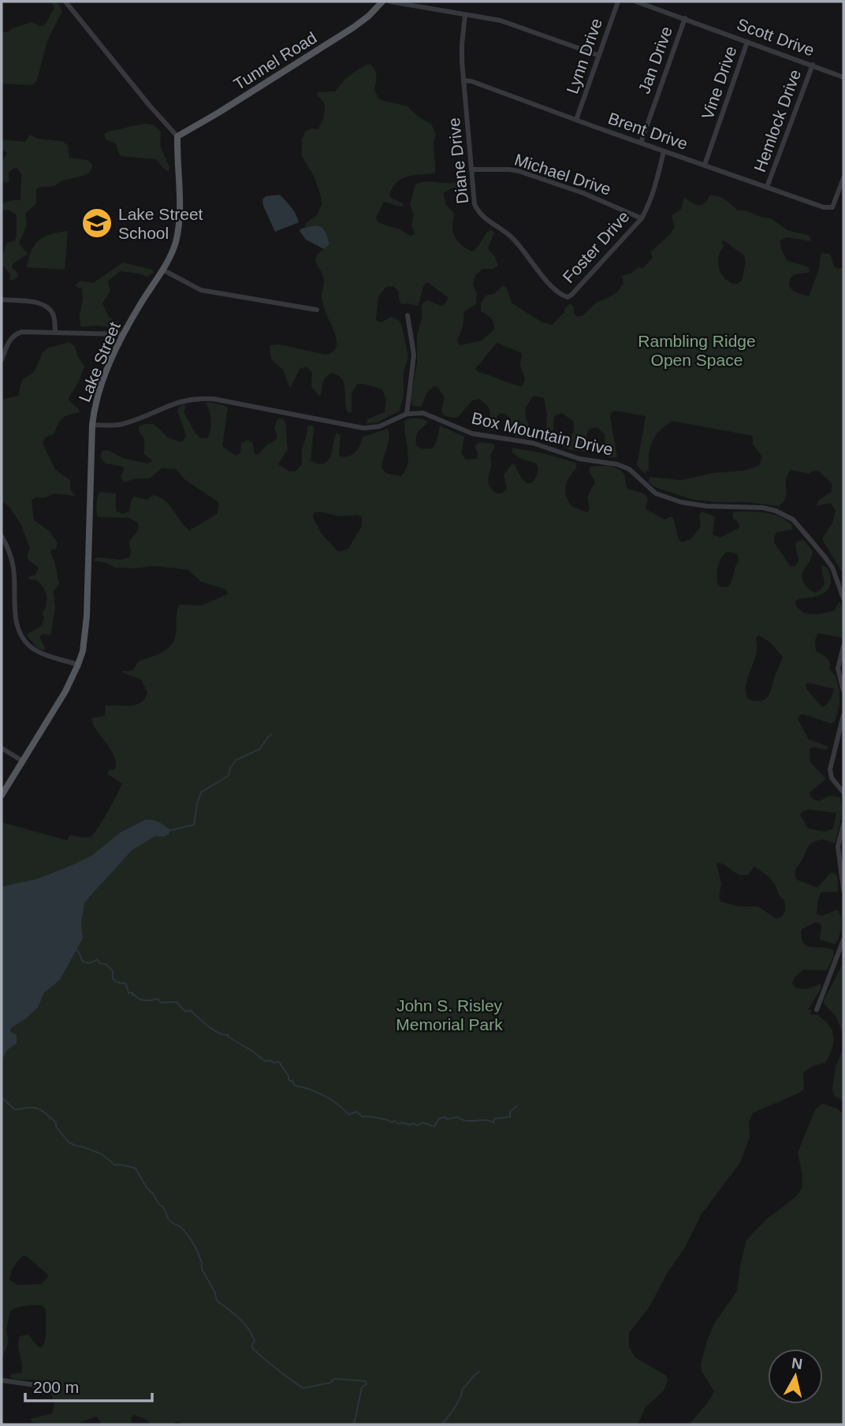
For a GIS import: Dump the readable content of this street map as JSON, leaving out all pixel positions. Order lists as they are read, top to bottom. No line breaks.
{"streets":{"main road":["Tunnel Road","Lake Street"],"street":["Scott Drive","Lynn Drive","Jan Drive","Vine Drive","Hemlock Drive","Brent Drive","Diane Drive","Michael Drive","Foster Drive","Box Mountain Drive"]},"crossings":[["Scott Drive","Jan Drive"],["Scott Drive","Vine Drive"],["Scott Drive","Hemlock Drive"],["Lynn Drive","Brent Drive"],["Jan Drive","Brent Drive"],["Tunnel Road","Lake Street"],["Vine Drive","Brent Drive"],["Hemlock Drive","Brent Drive"],["Brent Drive","Diane Drive"],["Brent Drive","Foster Drive"],["Diane Drive","Michael Drive"],["Diane Drive","Foster Drive"],["Michael Drive","Foster Drive"]],"parks":["Rambling Ridge Open Space","John S. Risley Memorial Park"],"places":{"school or university":["Lake Street School"]},"scale_bar":"200 m","north":"top"}
